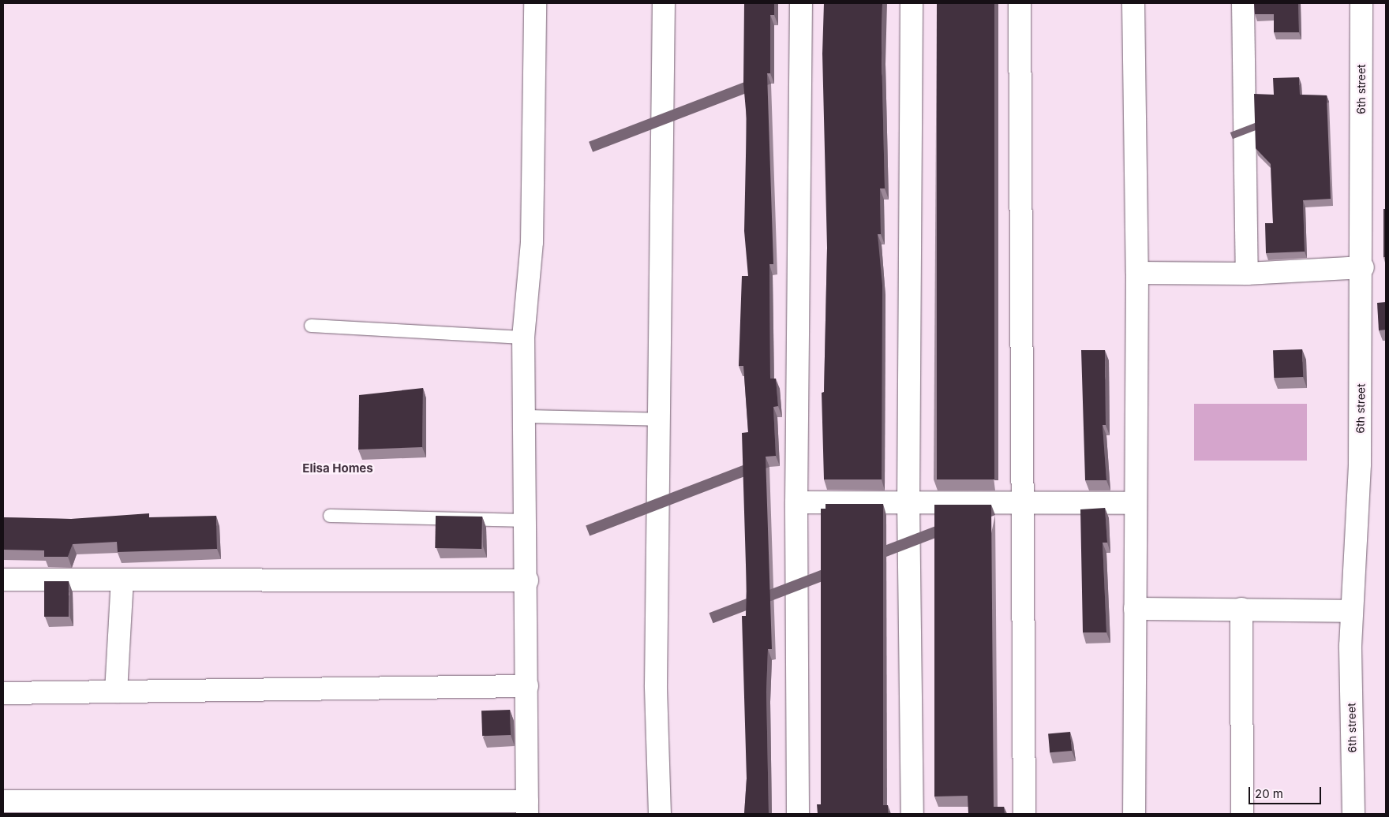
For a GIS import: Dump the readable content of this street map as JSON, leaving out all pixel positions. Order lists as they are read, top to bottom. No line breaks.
{"streets":{"street":["6th street"]},"districts":["Elisa Homes"],"scale_bar":"20 m"}
